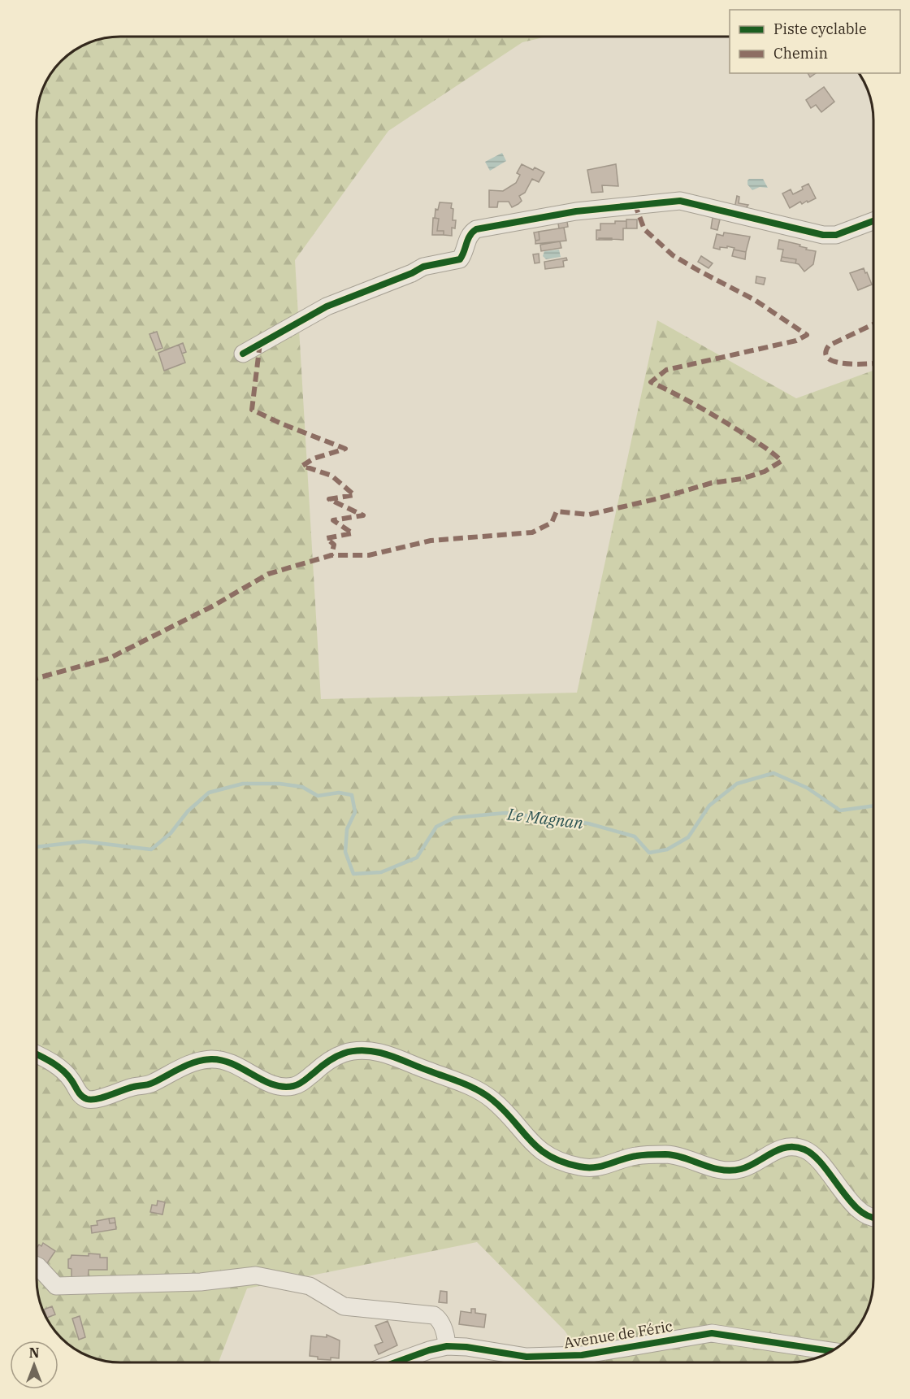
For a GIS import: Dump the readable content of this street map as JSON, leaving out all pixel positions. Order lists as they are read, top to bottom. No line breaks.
{"streets":{"street":["Avenue de Féric"]},"water":["Le Magnan"],"legend":["Piste cyclable","Chemin"],"north":"top"}
